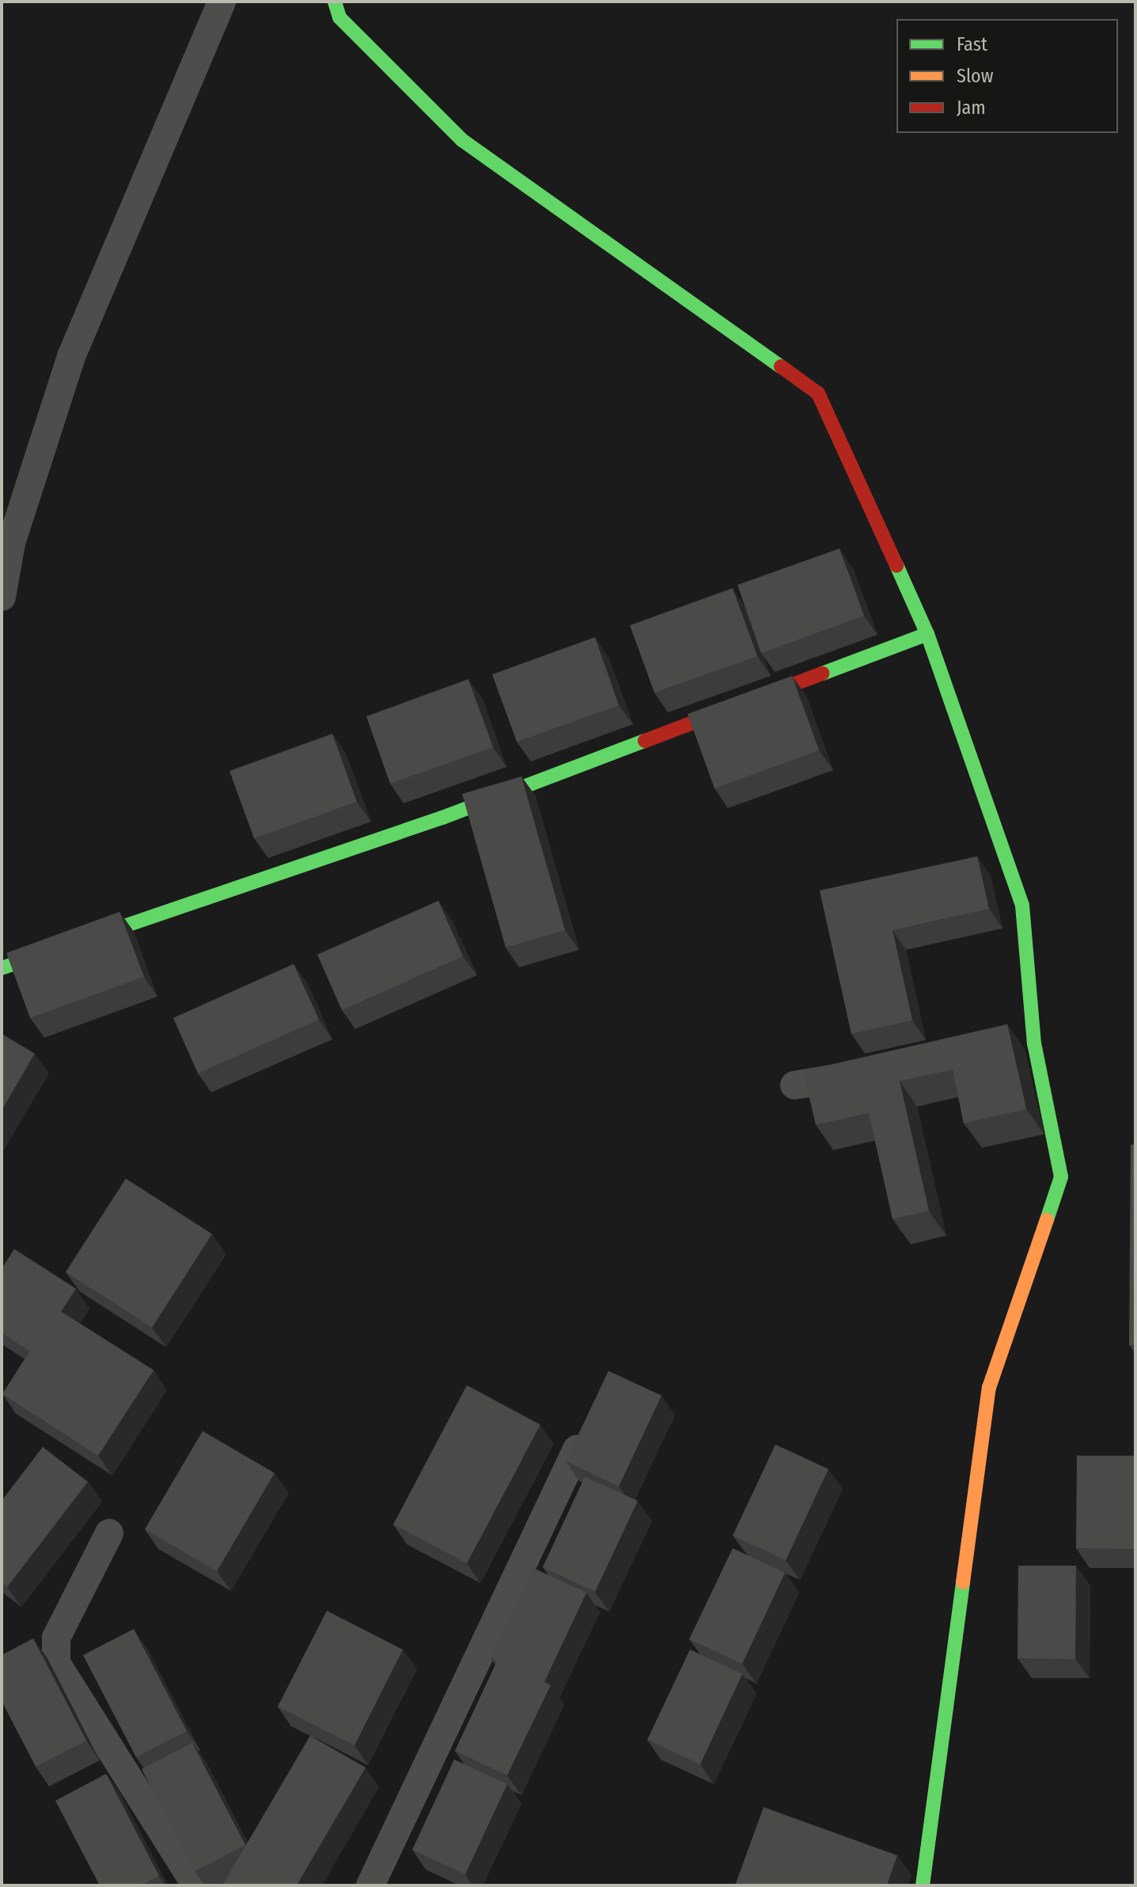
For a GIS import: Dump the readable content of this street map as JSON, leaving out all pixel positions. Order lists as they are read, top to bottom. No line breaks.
{"legend":["Fast","Slow","Jam"]}
